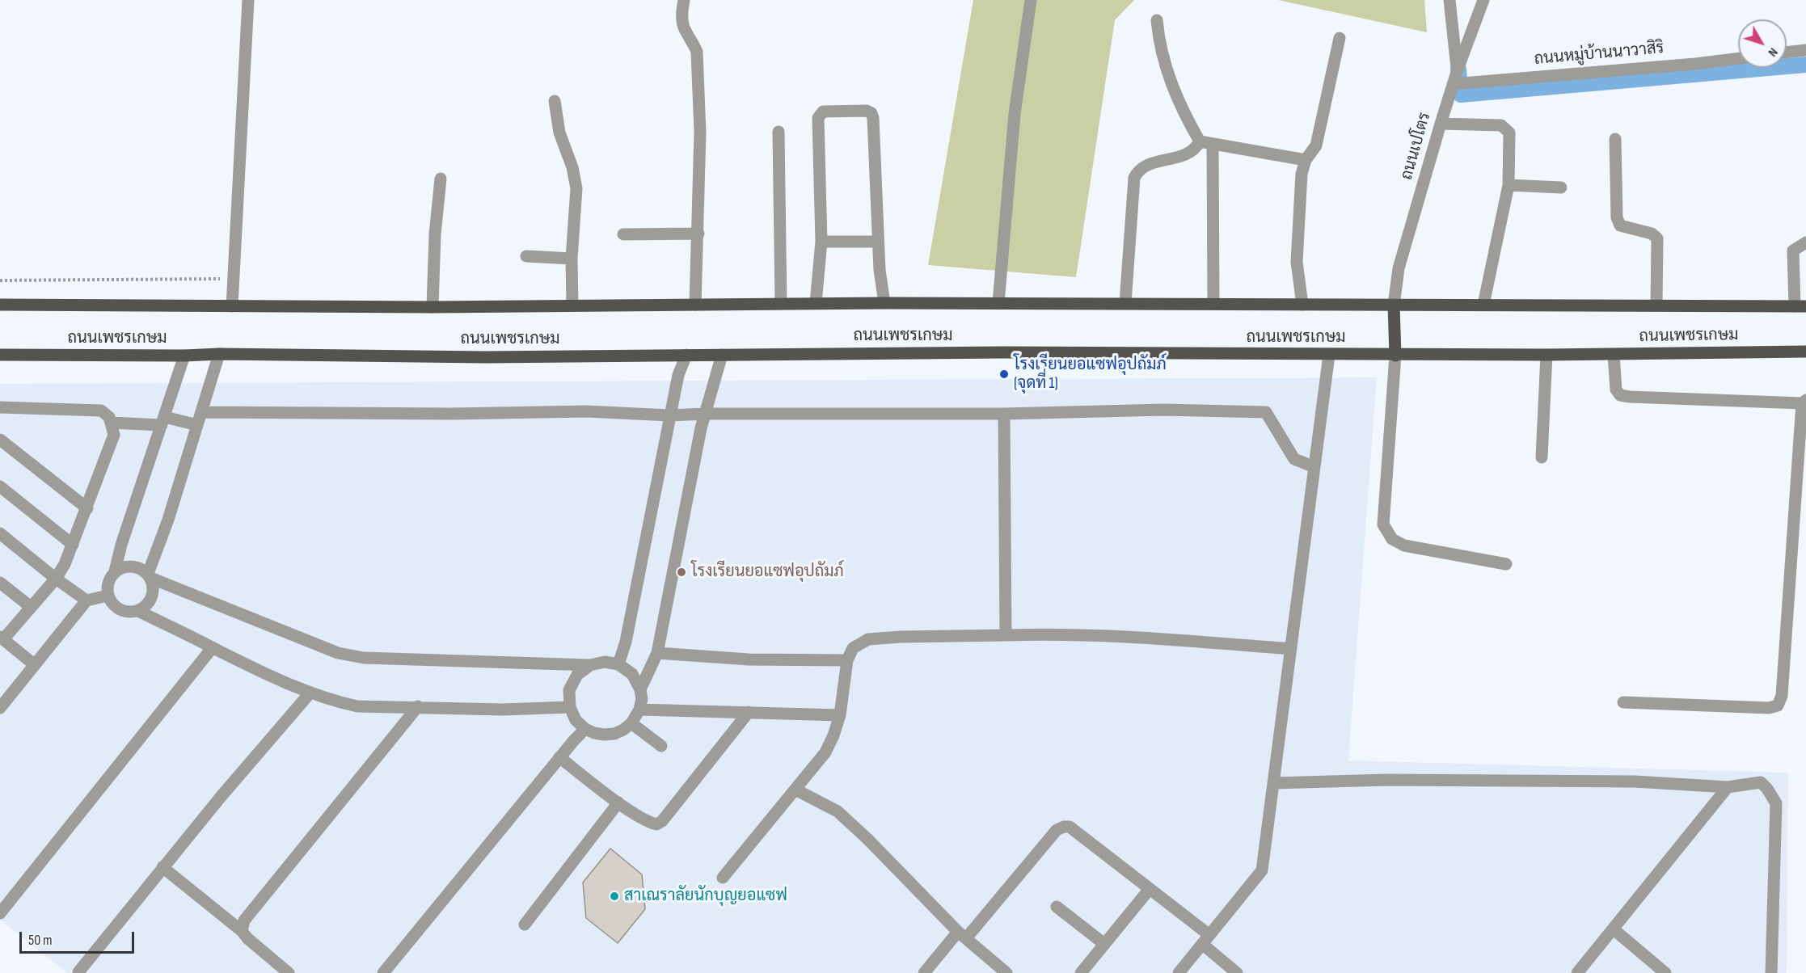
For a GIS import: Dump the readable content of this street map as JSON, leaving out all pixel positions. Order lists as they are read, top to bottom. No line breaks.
{"streets":{"main road":["ถนนเพชรเกษม"],"street":["ถนนหมู่บ้านนาวาสิริ","ถนนเปโตร"]},"crossings":[["ถนนหมู่บ้านนาวาสิริ","ถนนเปโตร"],["ถนนเปโตร","ถนนเพชรเกษม"]],"places":["โรงเรียนยอแซฟอุปถัมภ์ (จุดที่ 1)","โรงเรียนยอแซฟอุปถัมภ์","สาเณราลัยนักบุญยอแซฟ"],"scale_bar":"50 m","north":"bottom right"}
